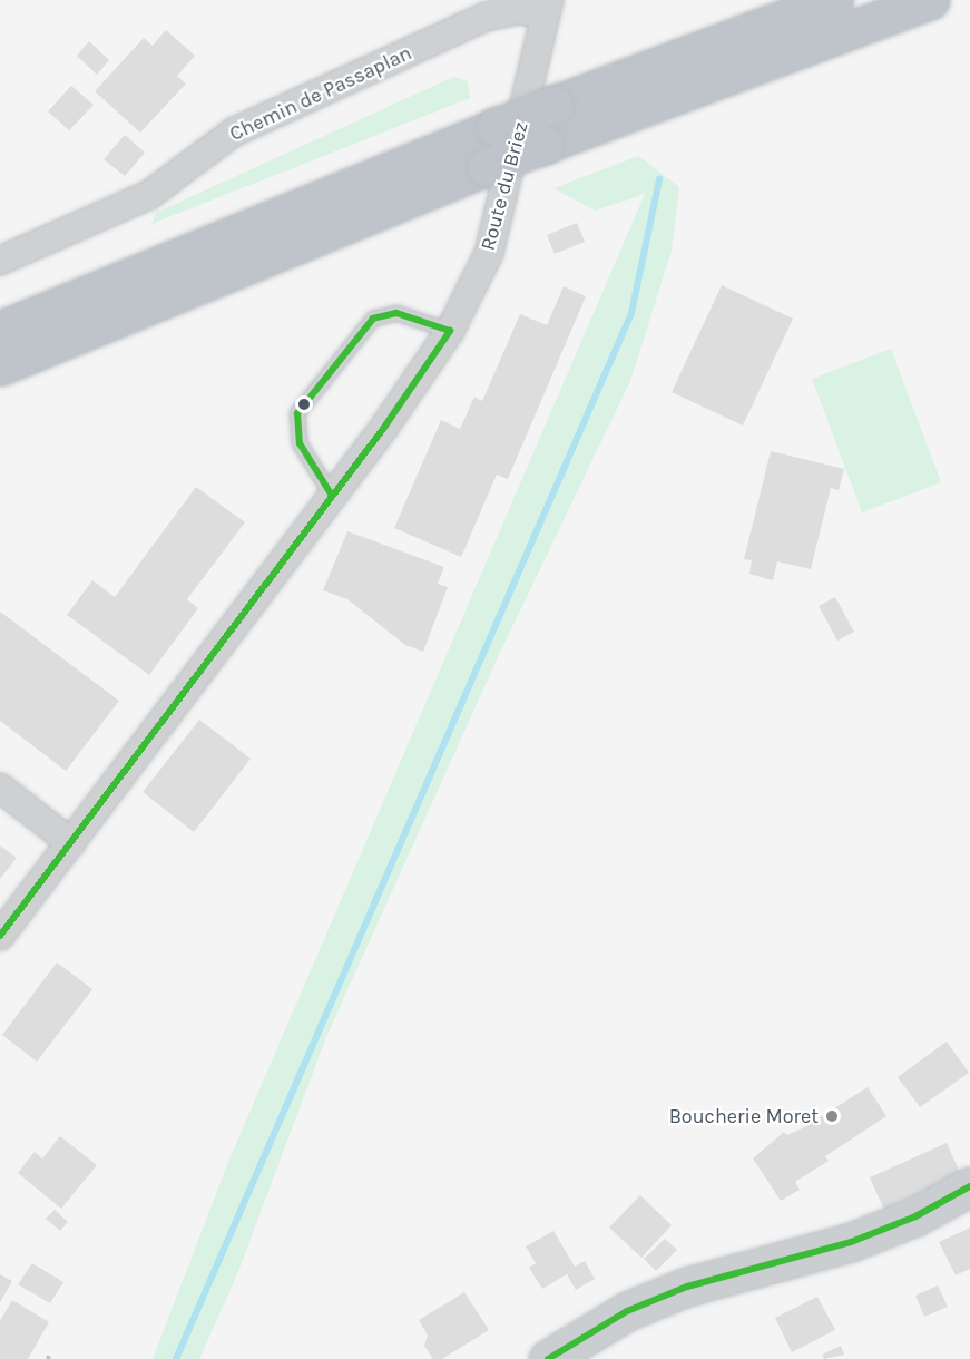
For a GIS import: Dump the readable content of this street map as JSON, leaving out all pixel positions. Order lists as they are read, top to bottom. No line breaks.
{"streets":{"street":["Chemin de Passaplan","Route du Briez"]},"crossings":[["Chemin de Passaplan","Route du Briez"]],"places":["Boucherie Moret"]}
